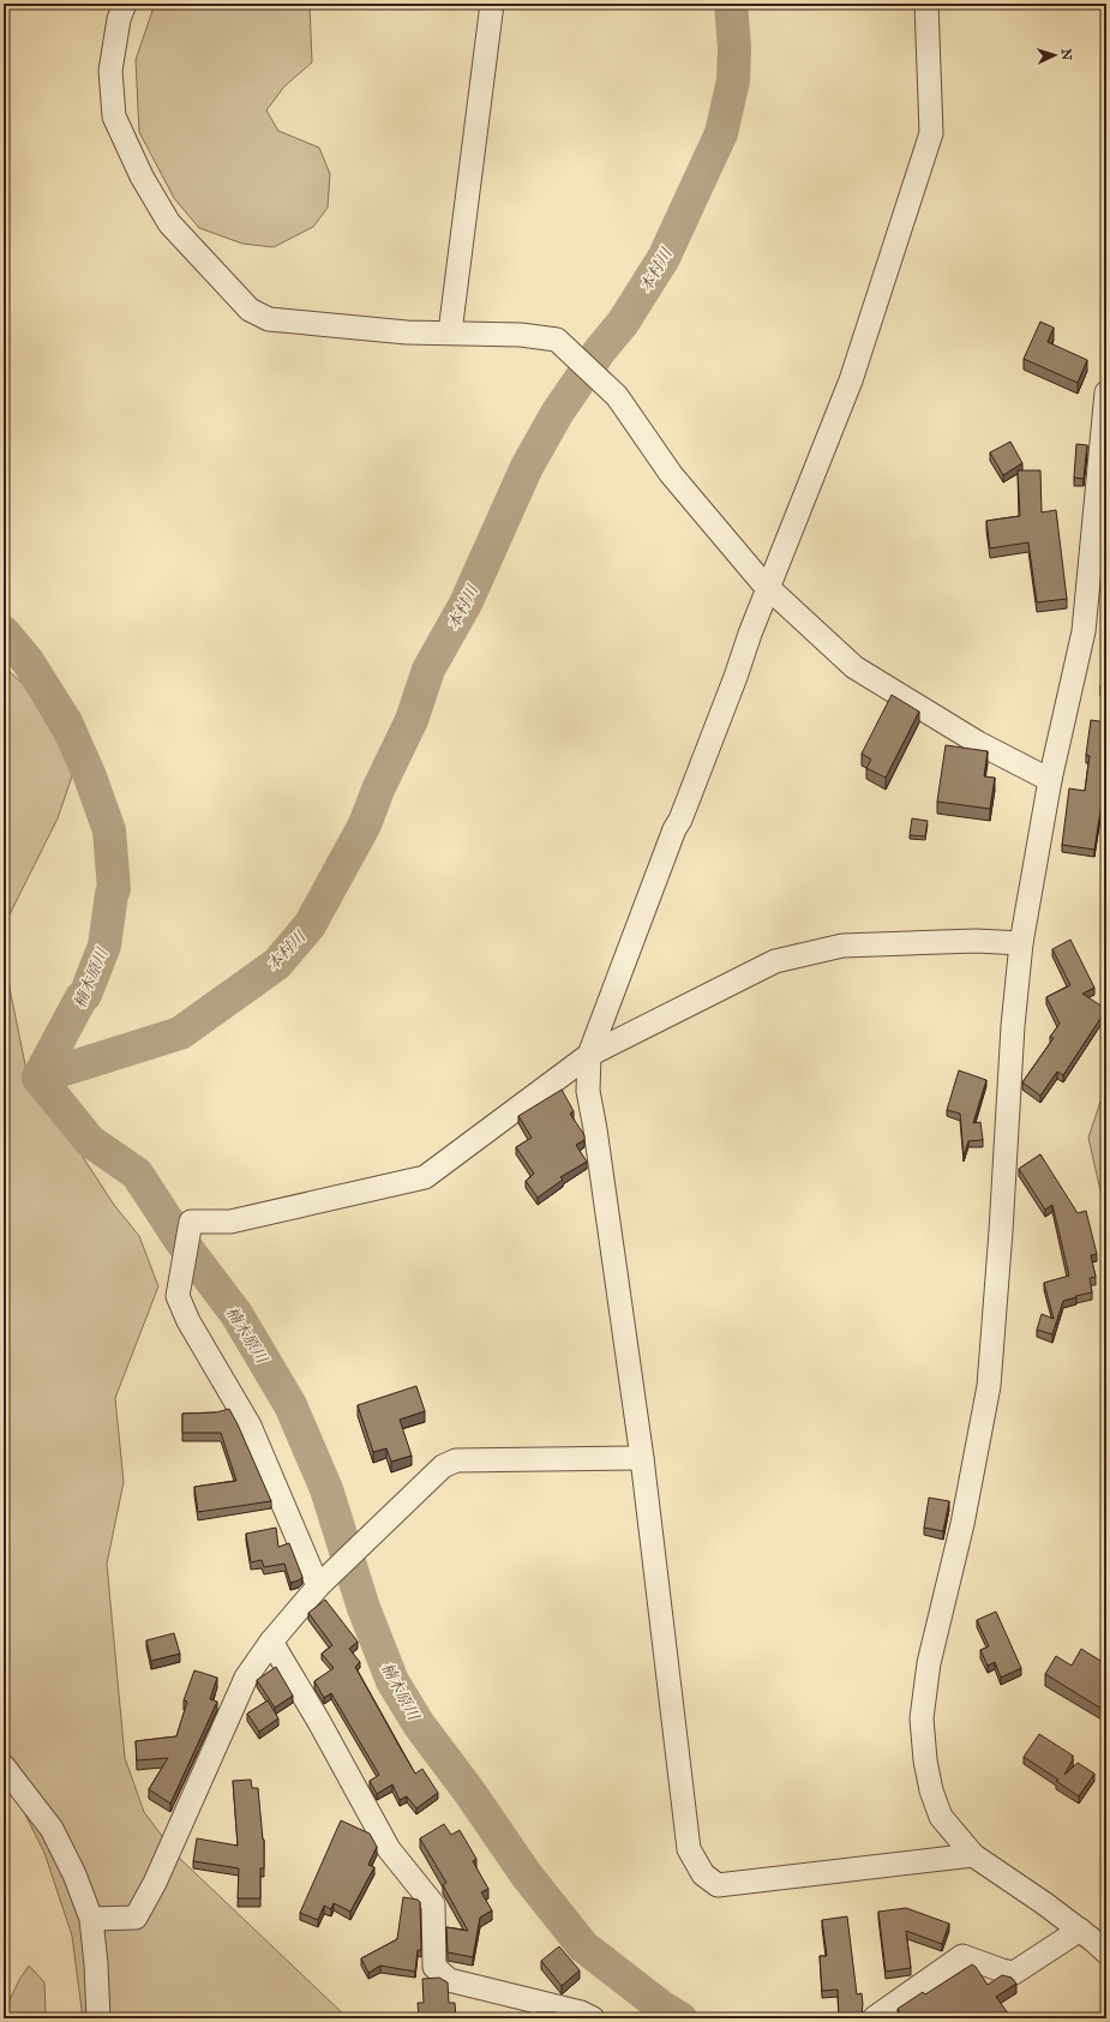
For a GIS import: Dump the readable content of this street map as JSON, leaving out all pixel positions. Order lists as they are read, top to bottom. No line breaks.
{"water":["本村川","楠木原川"],"north":"right"}
